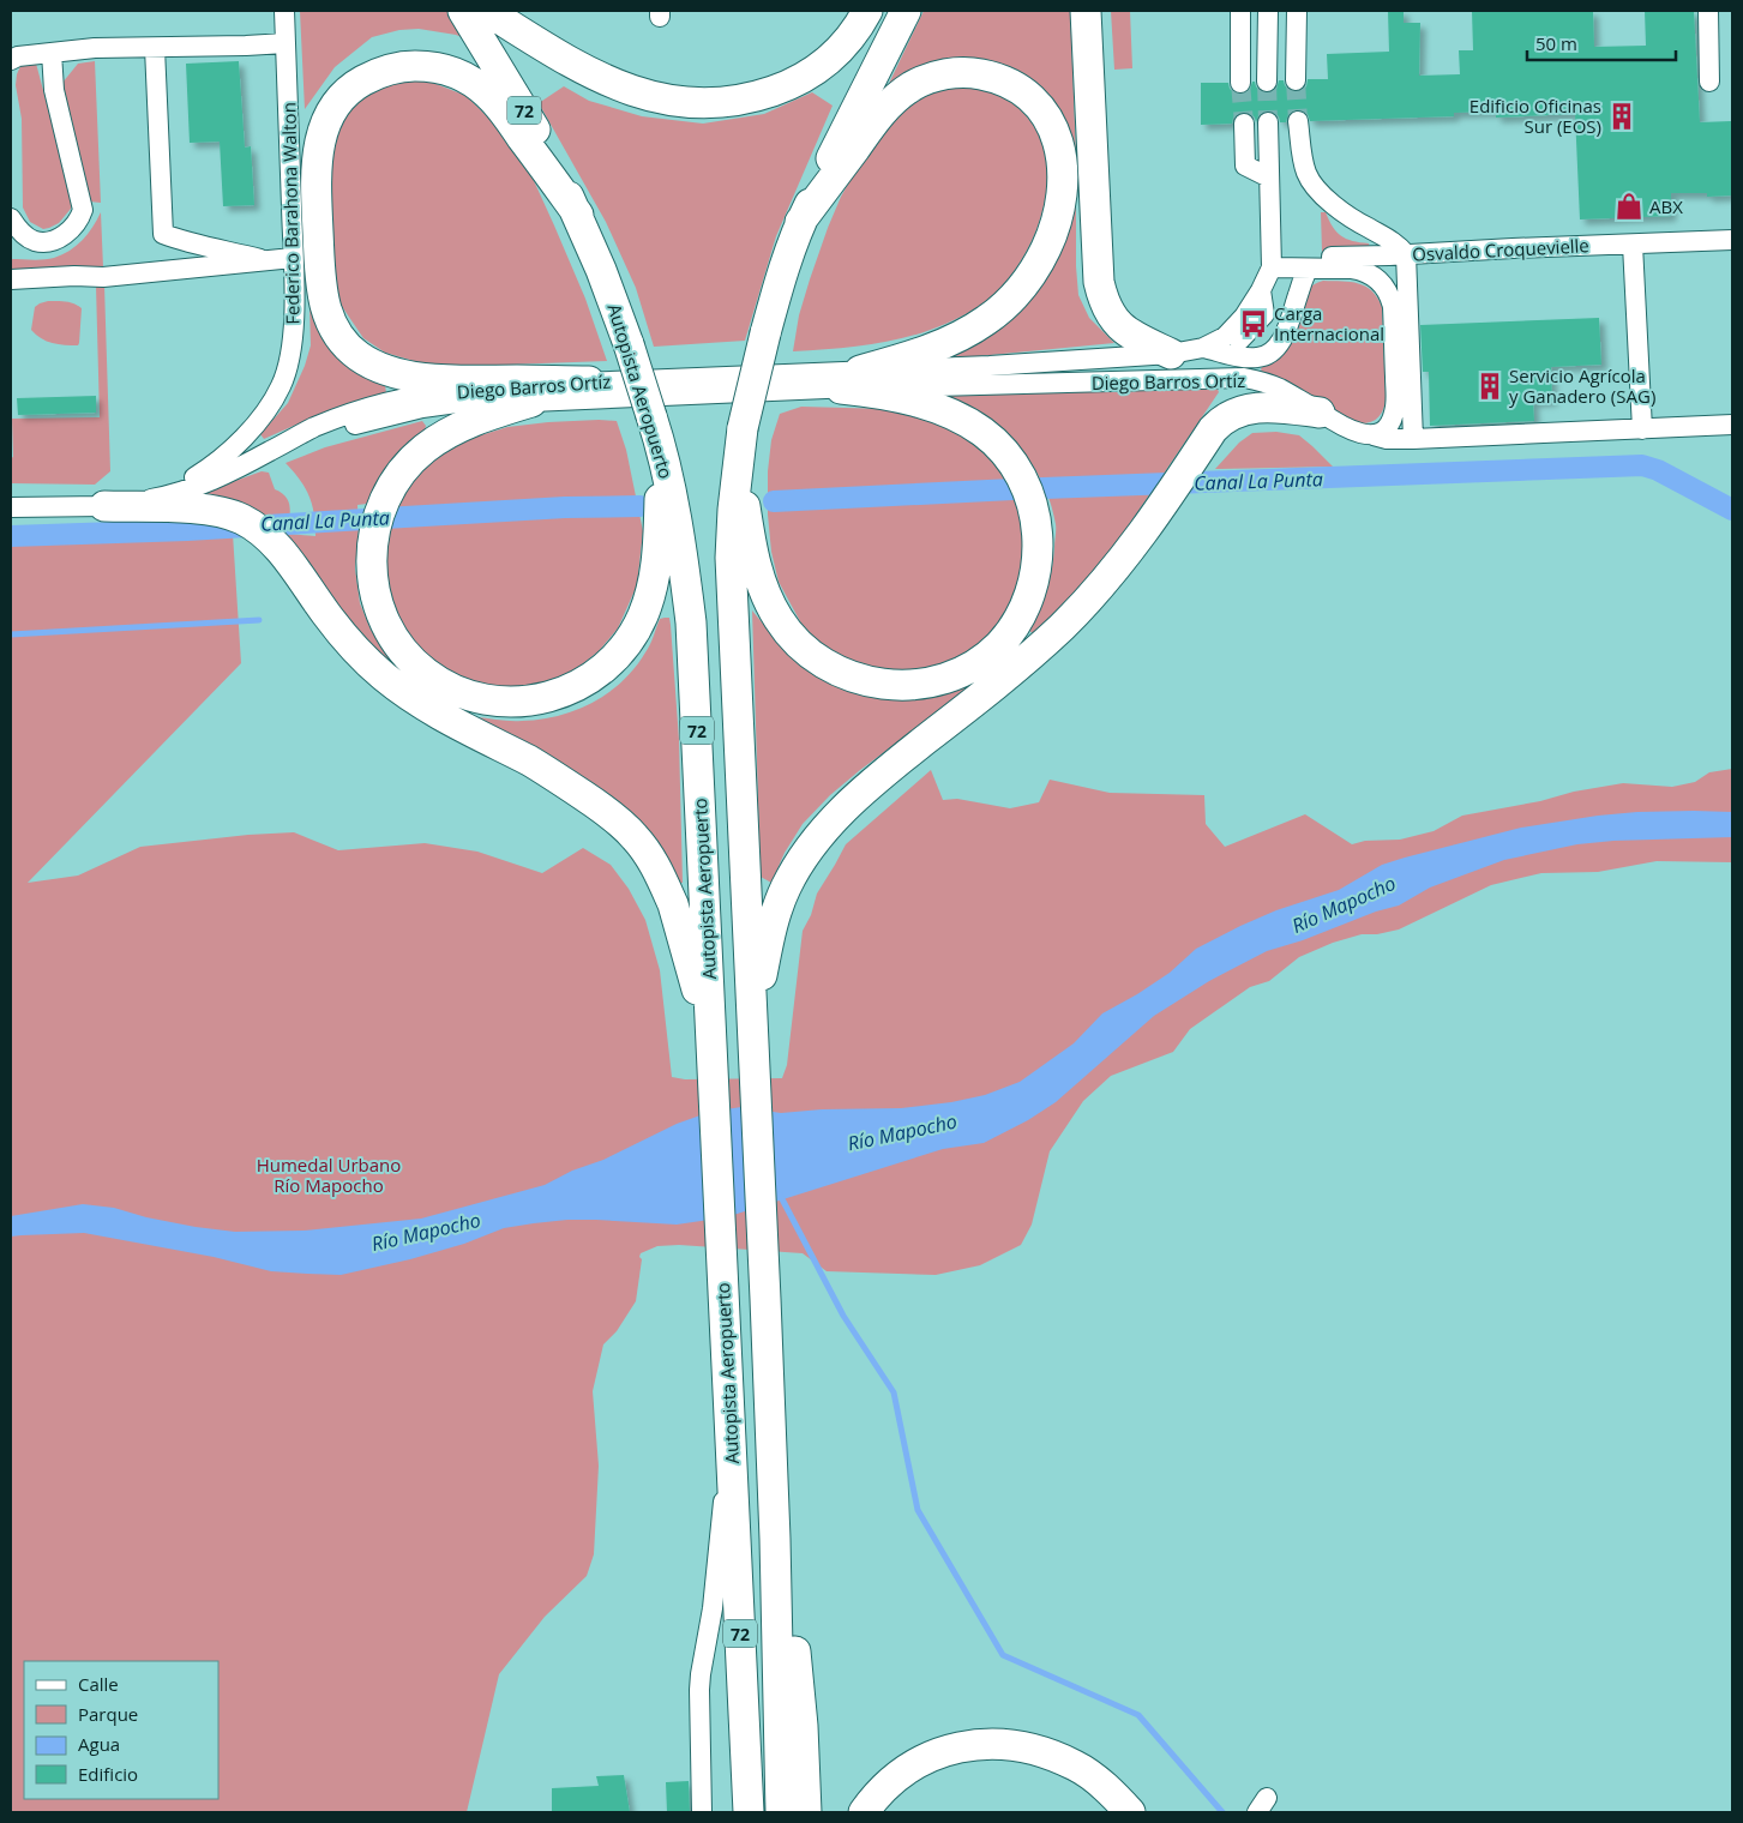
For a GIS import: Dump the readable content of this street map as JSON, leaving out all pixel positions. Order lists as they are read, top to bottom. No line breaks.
{"streets":{"highway":["72","Autopista Aeropuerto"],"street":["Federico Barahona Walton","Osvaldo Croquevielle","Diego Barros Ortíz"]},"crossings":[["Federico Barahona Walton","Diego Barros Ortíz"],["Osvaldo Croquevielle","Diego Barros Ortíz"]],"water":["Canal La Punta","Río Mapocho"],"parks":["Humedal Urbano Río Mapocho"],"places":{"building":["Edificio Oficinas Sur (EOS)","Servicio Agrícola y Ganadero (SAG)"],"shop":["ABX"],"bus stop":["Carga Internacional"]},"legend":["Calle","Parque","Agua","Edificio"],"scale_bar":"50 m"}
